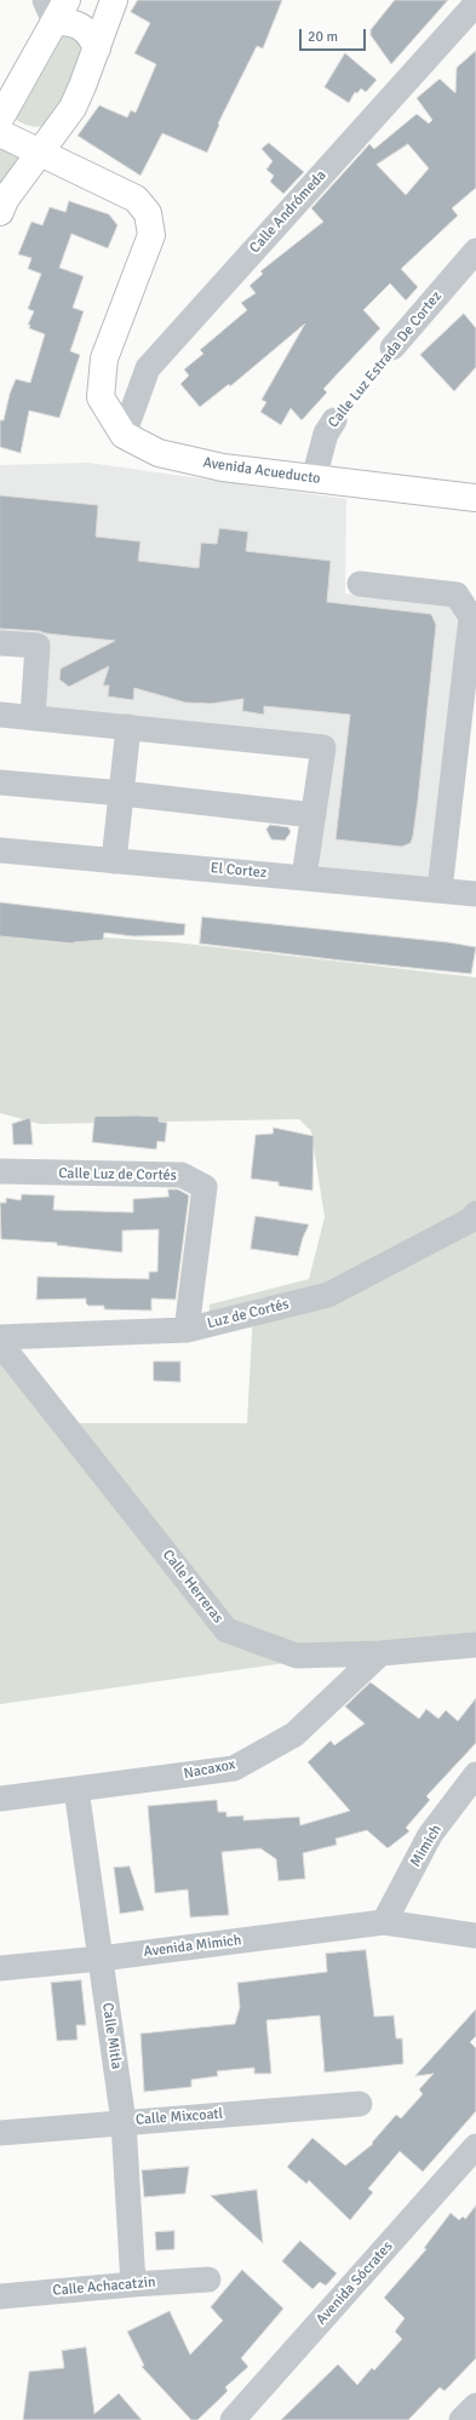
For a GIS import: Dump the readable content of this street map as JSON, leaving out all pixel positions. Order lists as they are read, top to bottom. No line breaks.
{"streets":{"main road":["Avenida Acueducto"],"street":["Calle Andrómeda","Calle Luz Estrada De Cortez","El Cortez","Calle Luz de Cortés","Luz de Cortés","Calle Herreras","Nacaxox","Mimich","Avenida Mimich","Calle Mitla","Calle Mixcoatl","Avenida Sócrates","Calle Achacatzin"]},"crossings":[["Calle Andrómeda","Avenida Acueducto"],["Calle Luz Estrada De Cortez","Avenida Acueducto"],["Calle Luz de Cortés","Luz de Cortés"],["Calle Herreras","Nacaxox"],["Nacaxox","Calle Mitla"],["Mimich","Avenida Mimich"],["Avenida Mimich","Calle Mitla"],["Calle Mitla","Calle Mixcoatl"],["Calle Mitla","Calle Achacatzin"]],"scale_bar":"20 m"}
